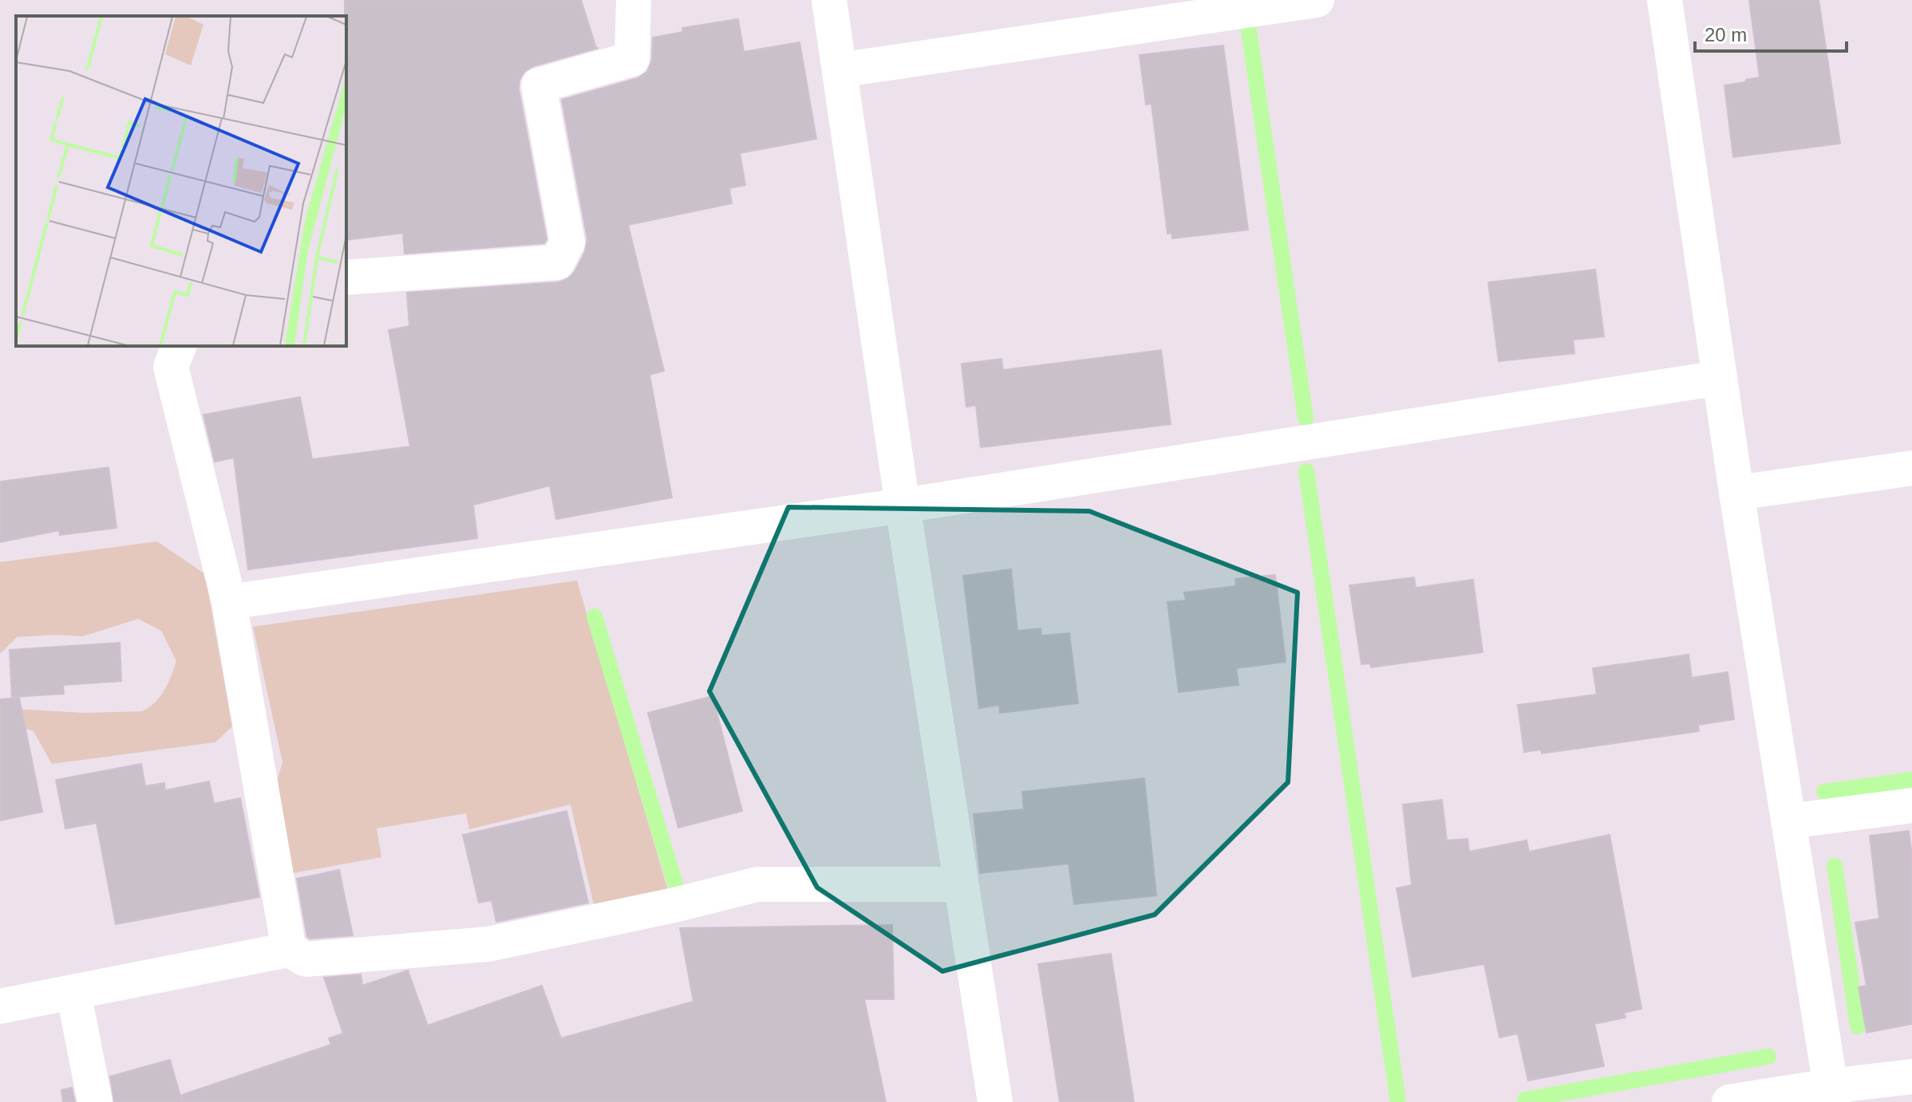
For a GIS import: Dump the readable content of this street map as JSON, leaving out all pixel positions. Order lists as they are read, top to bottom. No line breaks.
{"scale_bar":"20 m"}
